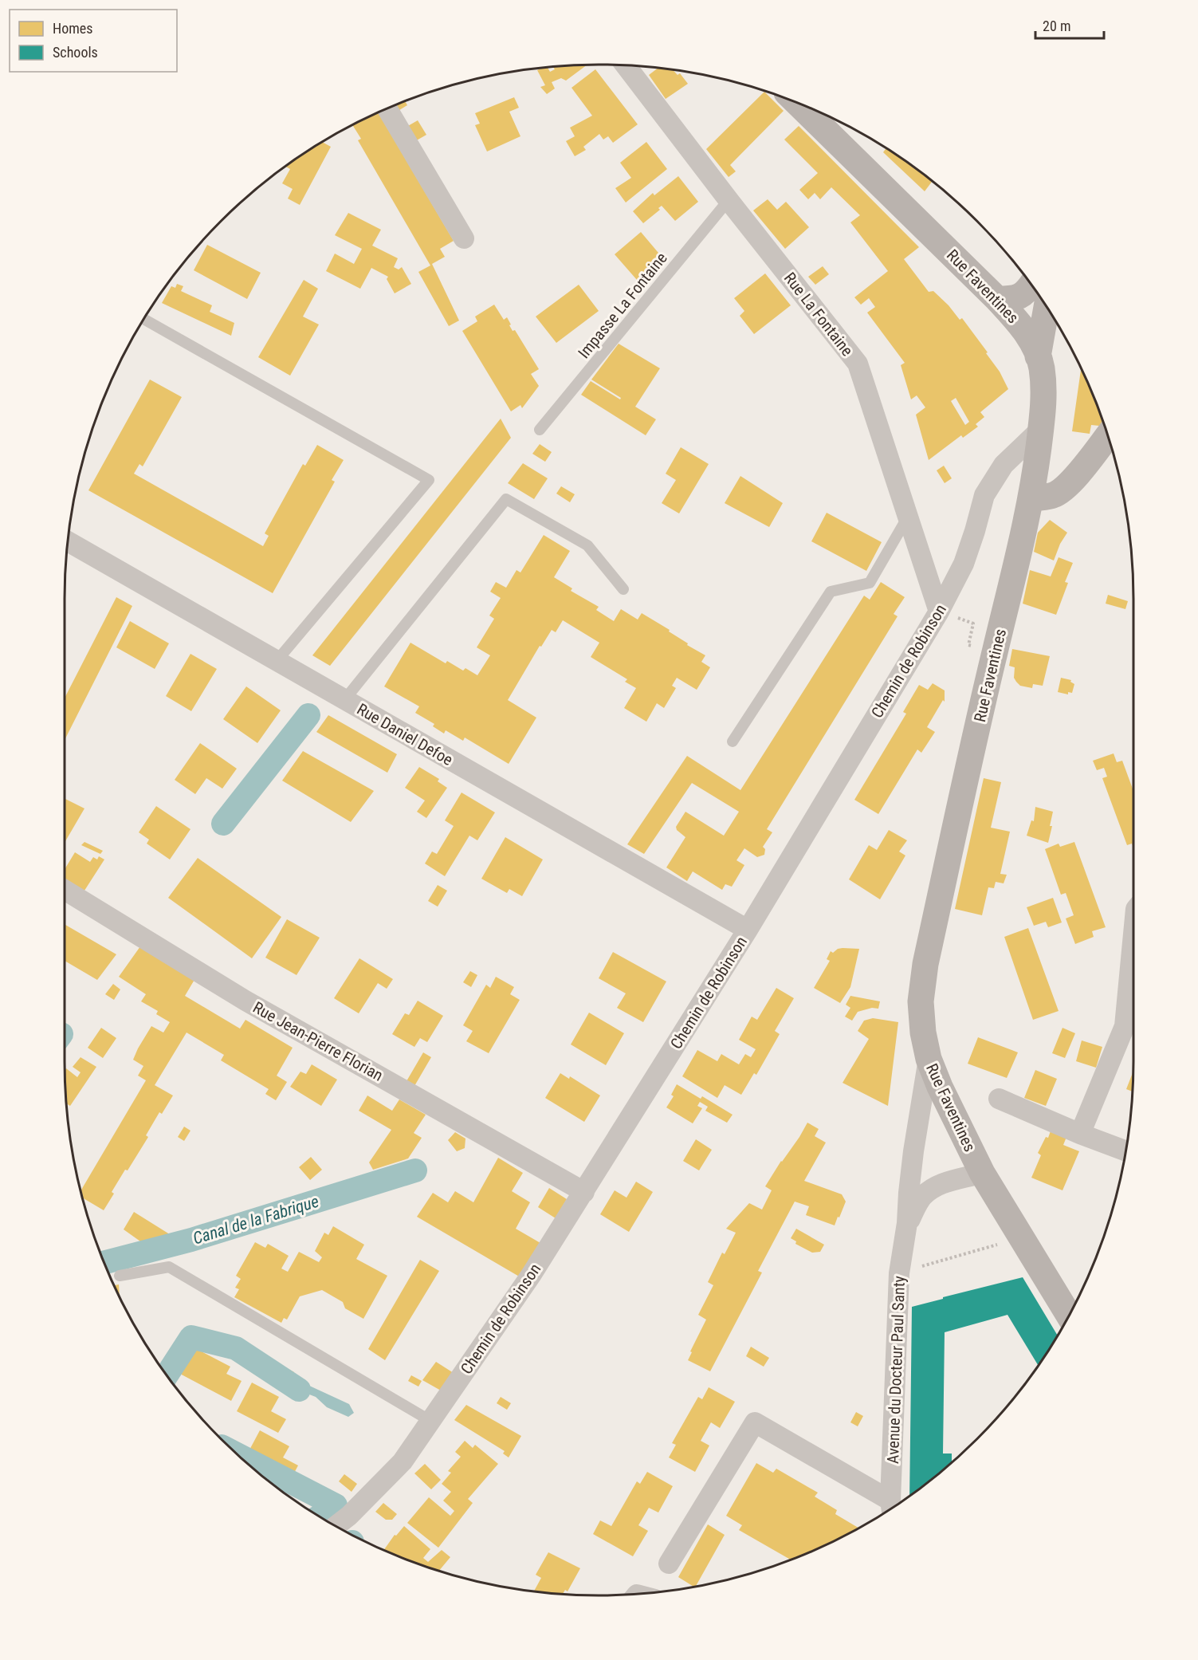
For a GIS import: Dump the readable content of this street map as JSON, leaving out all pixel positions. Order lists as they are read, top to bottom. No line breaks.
{"streets":{"main road":["Rue Faventines"],"street":["Rue La Fontaine","Chemin de Robinson","Rue Daniel Defoe","Rue Jean-Pierre Florian","Avenue du Docteur Paul Santy"],"lane":["Impasse La Fontaine"]},"crossings":[["Rue Faventines","Chemin de Robinson"],["Rue Faventines","Avenue du Docteur Paul Santy"],["Impasse La Fontaine","Rue La Fontaine"],["Rue La Fontaine","Chemin de Robinson"],["Chemin de Robinson","Rue Daniel Defoe"],["Chemin de Robinson","Rue Jean-Pierre Florian"]],"water":["Canal de la Fabrique"],"legend":["Homes","Schools"],"scale_bar":"20 m"}
